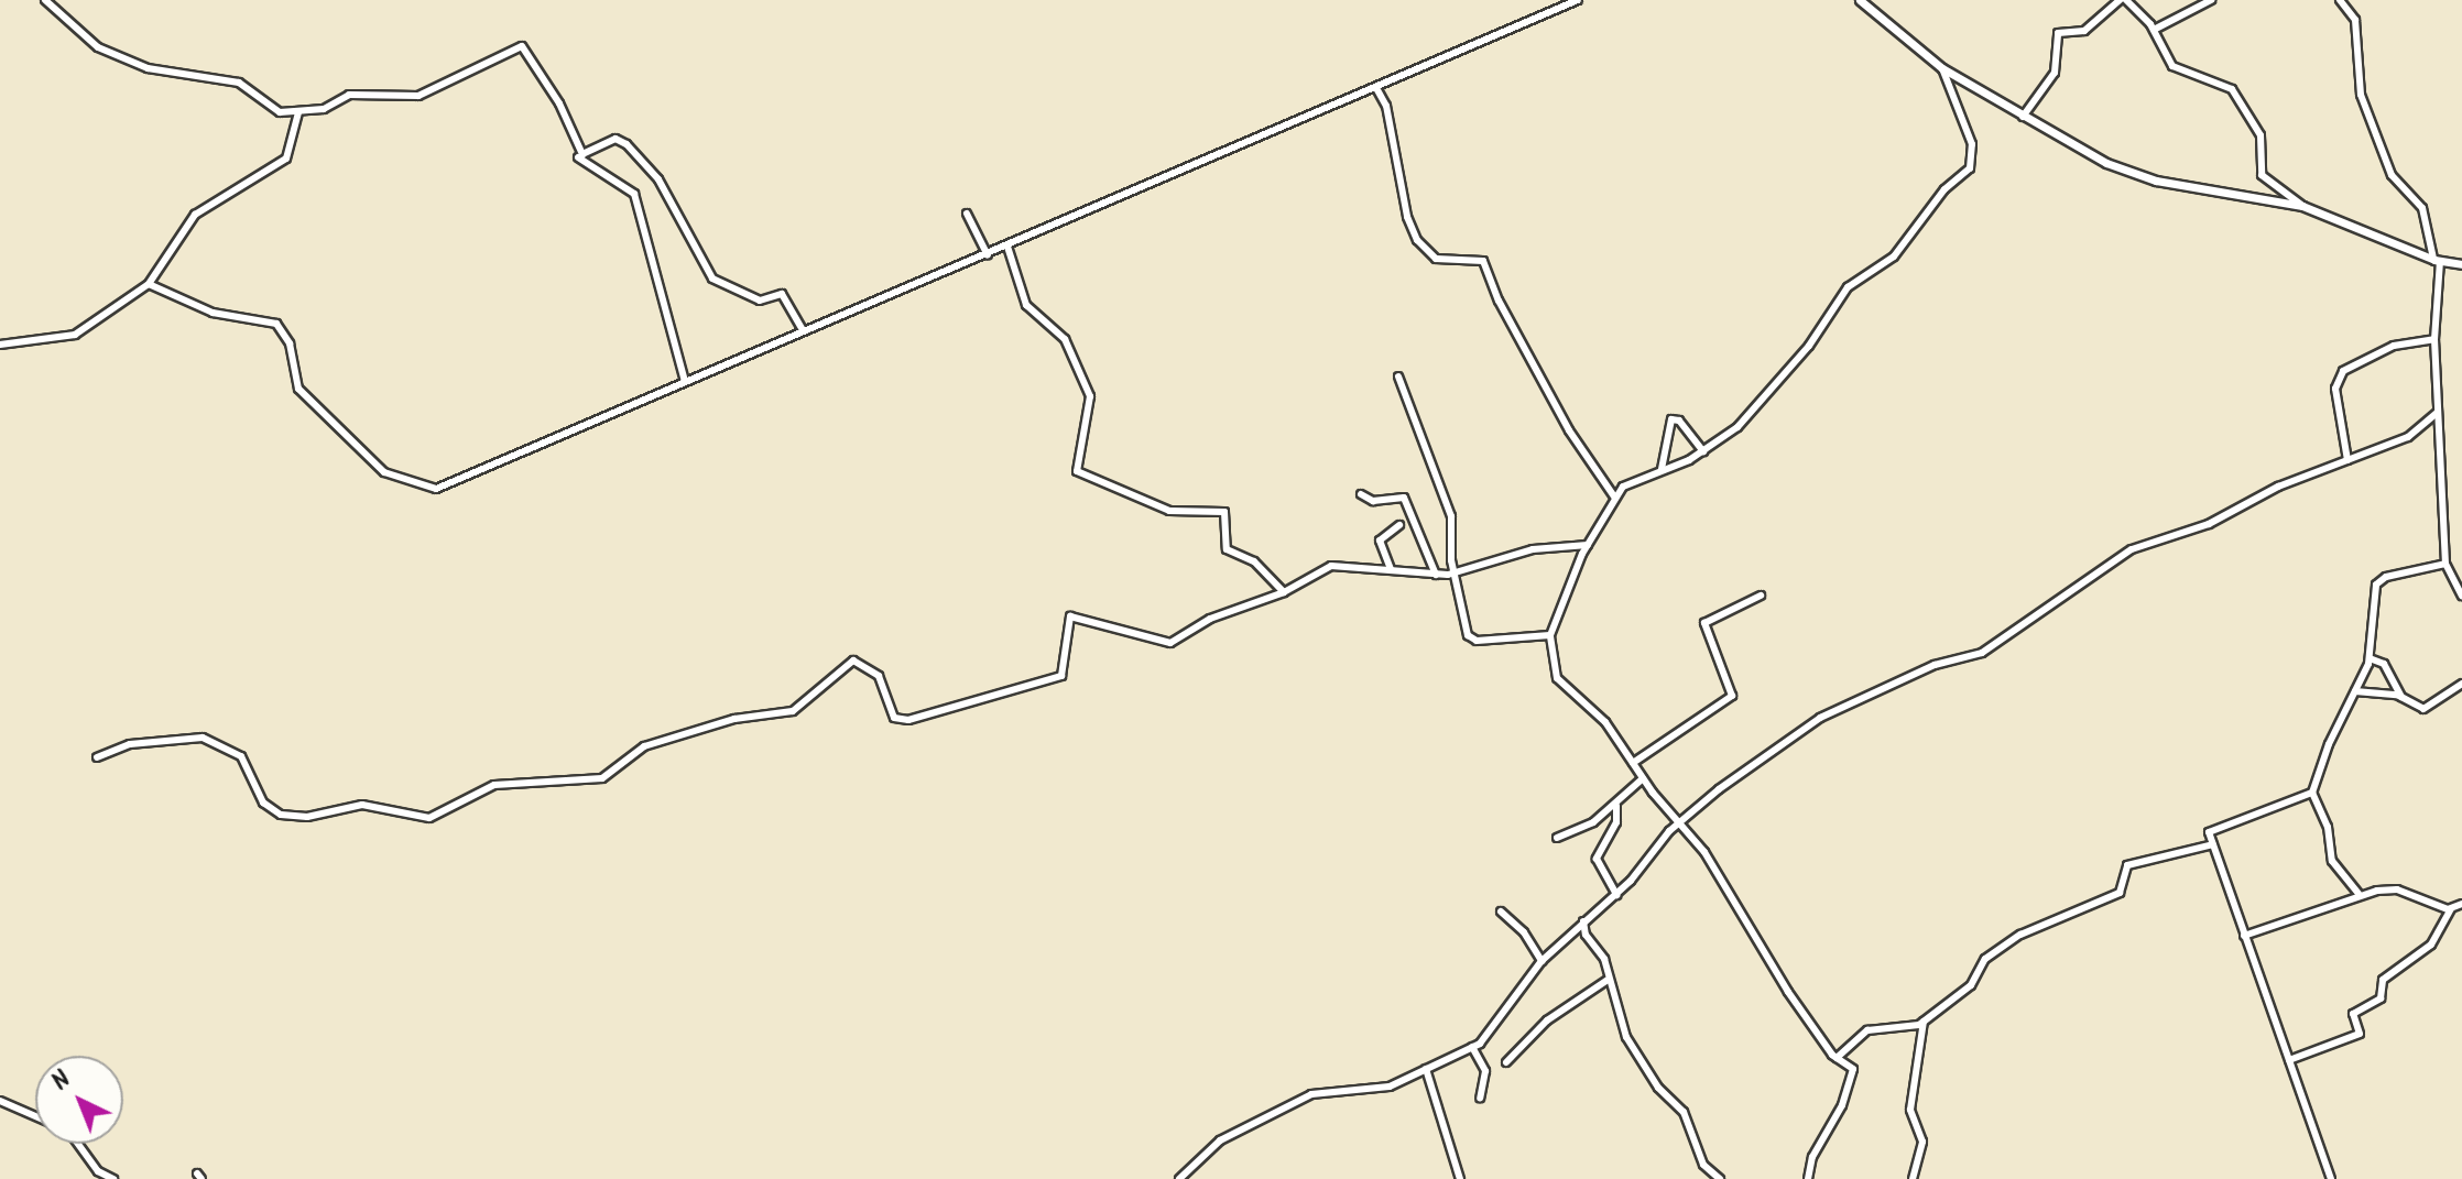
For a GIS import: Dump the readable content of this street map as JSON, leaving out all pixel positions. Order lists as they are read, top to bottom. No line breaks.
{"north":"top left"}
